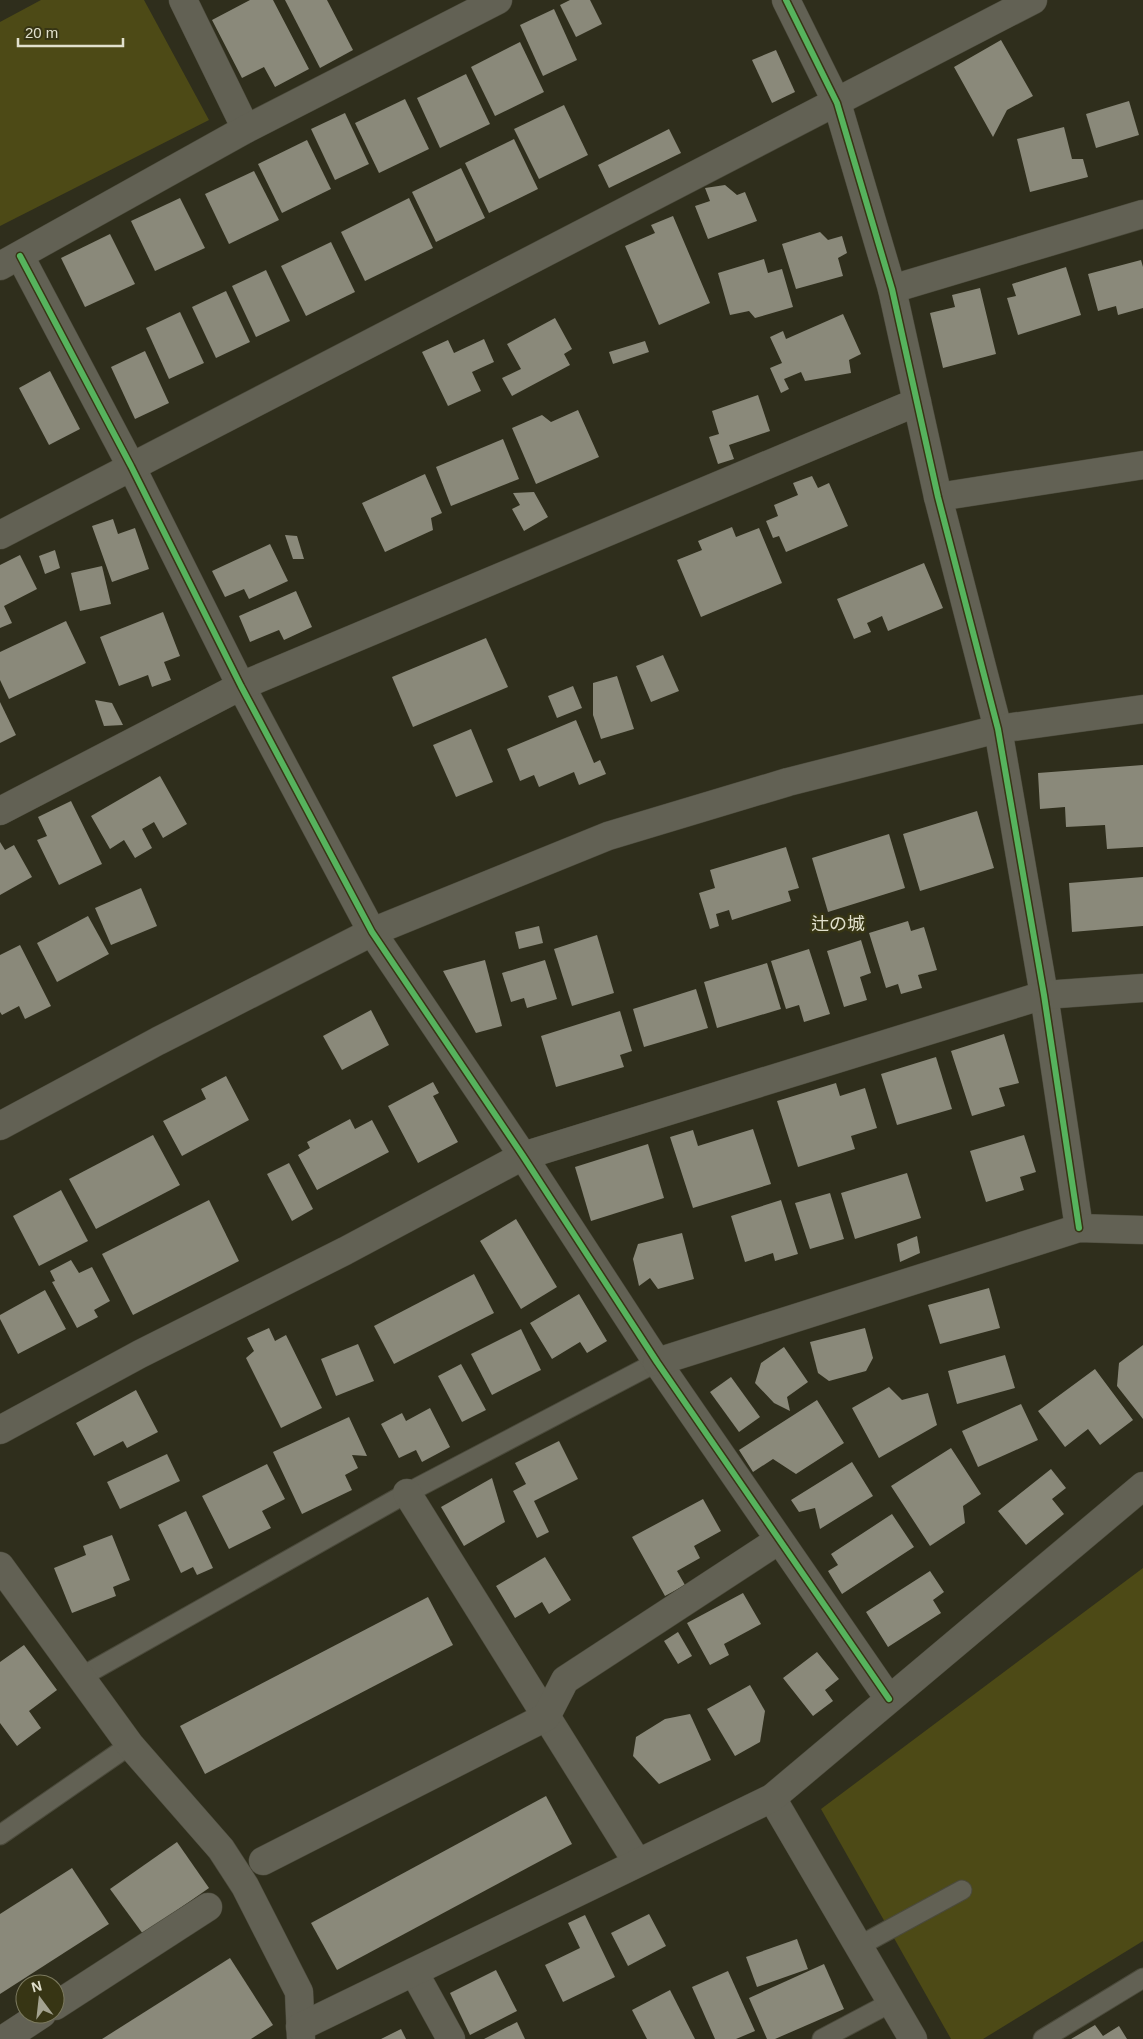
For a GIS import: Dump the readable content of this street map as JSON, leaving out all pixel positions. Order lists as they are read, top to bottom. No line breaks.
{"districts":["辻の城"],"scale_bar":"20 m","north":"top"}
